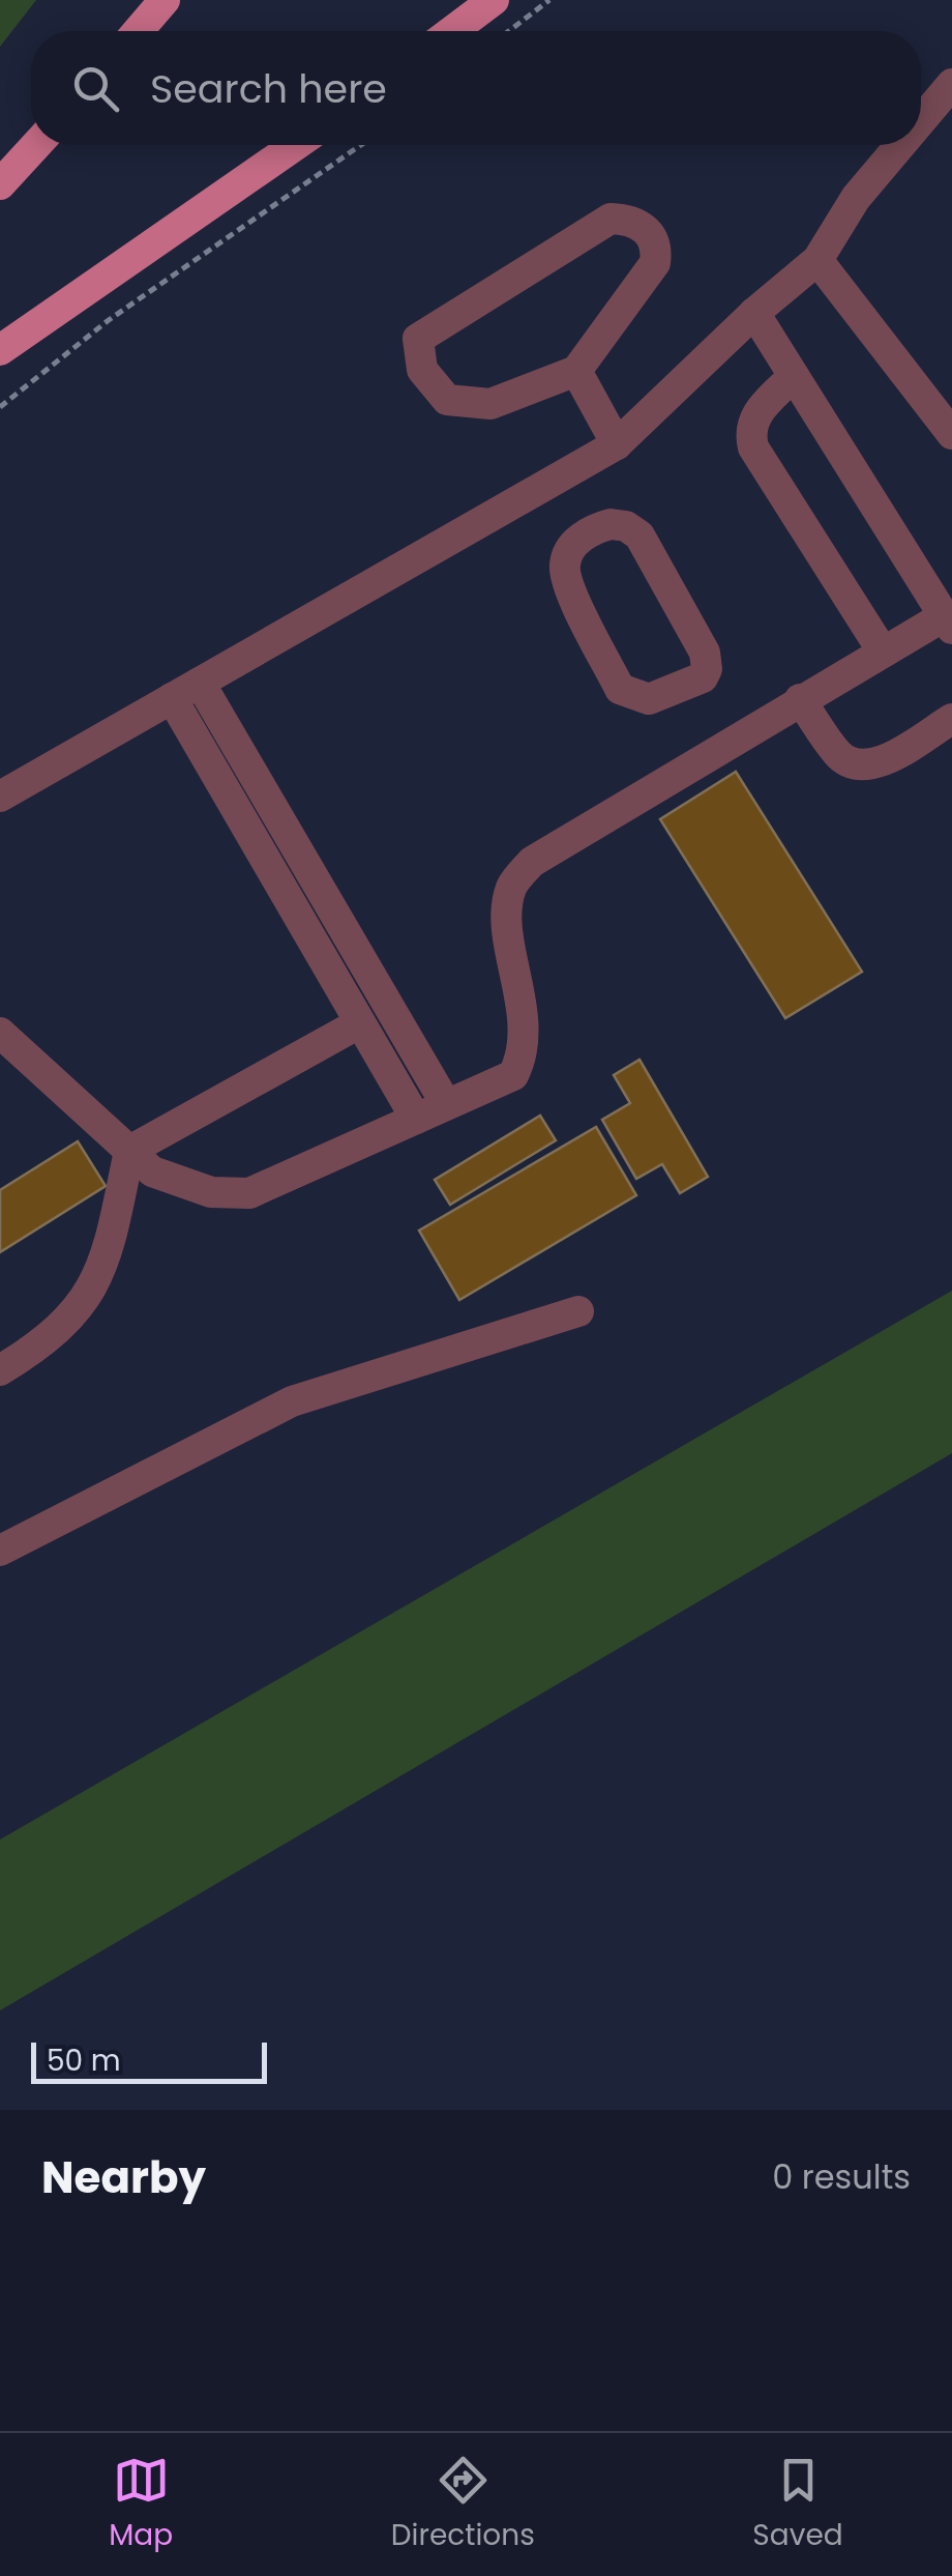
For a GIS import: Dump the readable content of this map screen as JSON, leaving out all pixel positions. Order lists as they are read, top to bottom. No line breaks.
{"scale_bar":"50 m","page":{"search":"Search here","scale":"50 m","heading":["Nearby","0 results"],"nav":["Map","Directions","Saved"]}}
